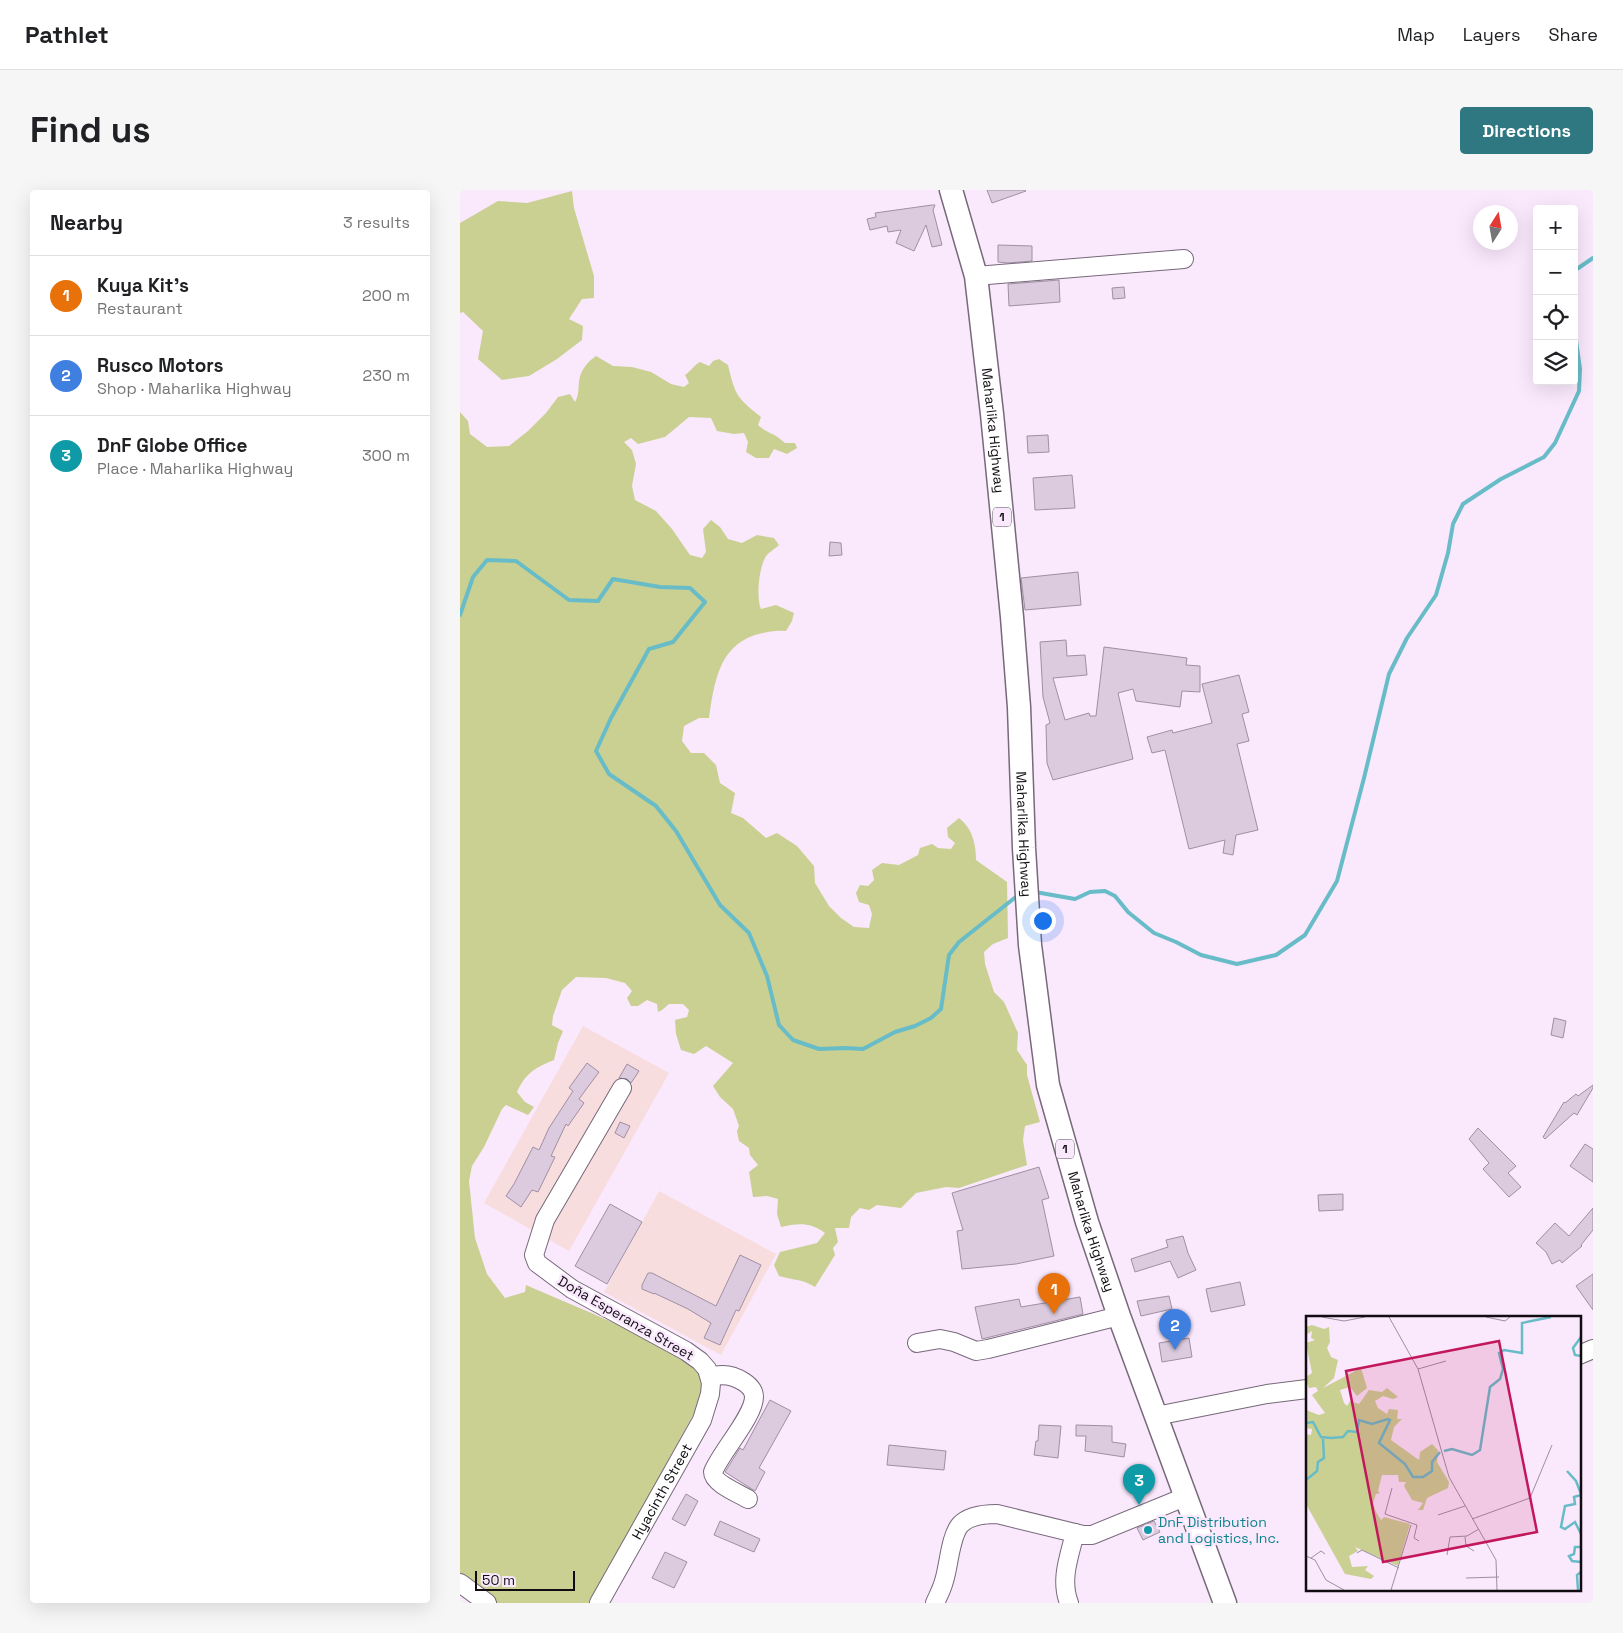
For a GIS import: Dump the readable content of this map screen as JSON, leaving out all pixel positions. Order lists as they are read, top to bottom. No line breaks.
{"streets":{"main road":["Maharlika Highway","1"],"street":["Doña Esperanza Street","Hyacinth Street"]},"crossings":[["Doña Esperanza Street","Hyacinth Street"]],"places":["DnF Distribution and Logistics, Inc."],"scale_bar":"50 m","north":"top","page":{"header":"Pathlet","nav":["Map","Layers","Share"],"buttons":"Directions","title":"Find us","heading":["Nearby","3 results"],"map_buttons":["+","−"],"list":[{"mark":"1","name":"Kuya Kit's","note":"Restaurant","value":"200 m"},{"mark":"2","name":"Rusco Motors","note":"Shop · Maharlika Highway","value":"230 m"},{"mark":"3","name":"DnF Globe Office","note":"Place · Maharlika Highway","value":"300 m"}],"pins":["1","2","3"],"scale":"50 m"}}
